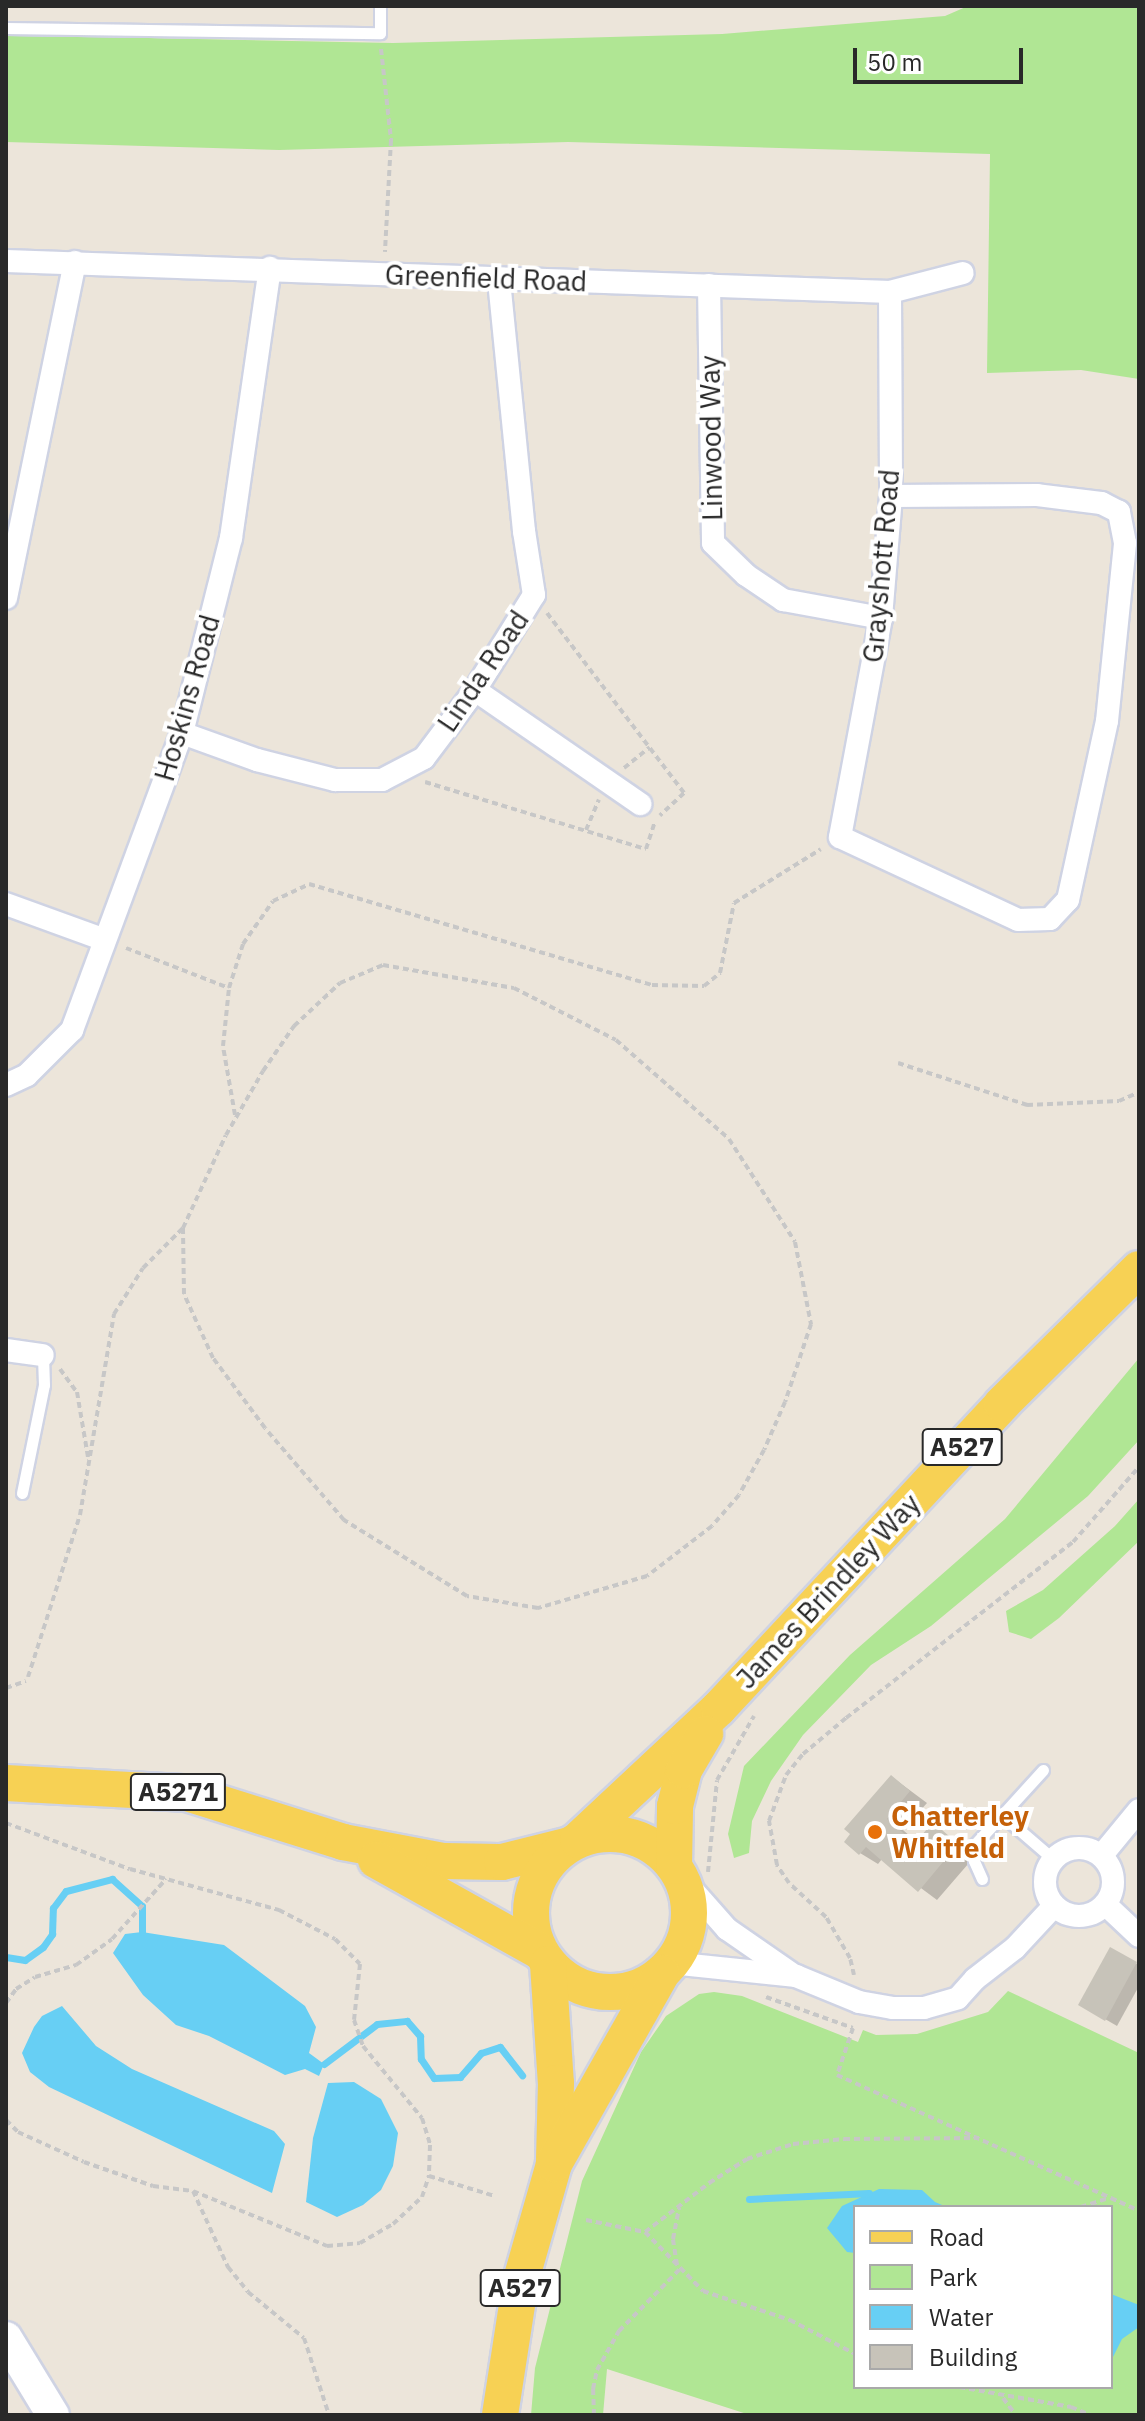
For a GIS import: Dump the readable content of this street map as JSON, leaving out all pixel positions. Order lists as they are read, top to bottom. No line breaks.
{"streets":{"main road":["A527","James Brindley Way","A5271"],"street":["Greenfield Road","Linwood Way","Grayshott Road","Linda Road","Hoskins Road"]},"crossings":[["Greenfield Road","Linwood Way"],["Greenfield Road","Grayshott Road"],["Greenfield Road","Linda Road"],["Greenfield Road","Hoskins Road"],["Linwood Way","Grayshott Road"],["Linda Road","Hoskins Road"],["A527","James Brindley Way"],["A527","A5271"],["James Brindley Way","A5271"]],"places":["Chatterley Whitfeld"],"legend":["Road","Park","Water","Building"],"scale_bar":"50 m"}
